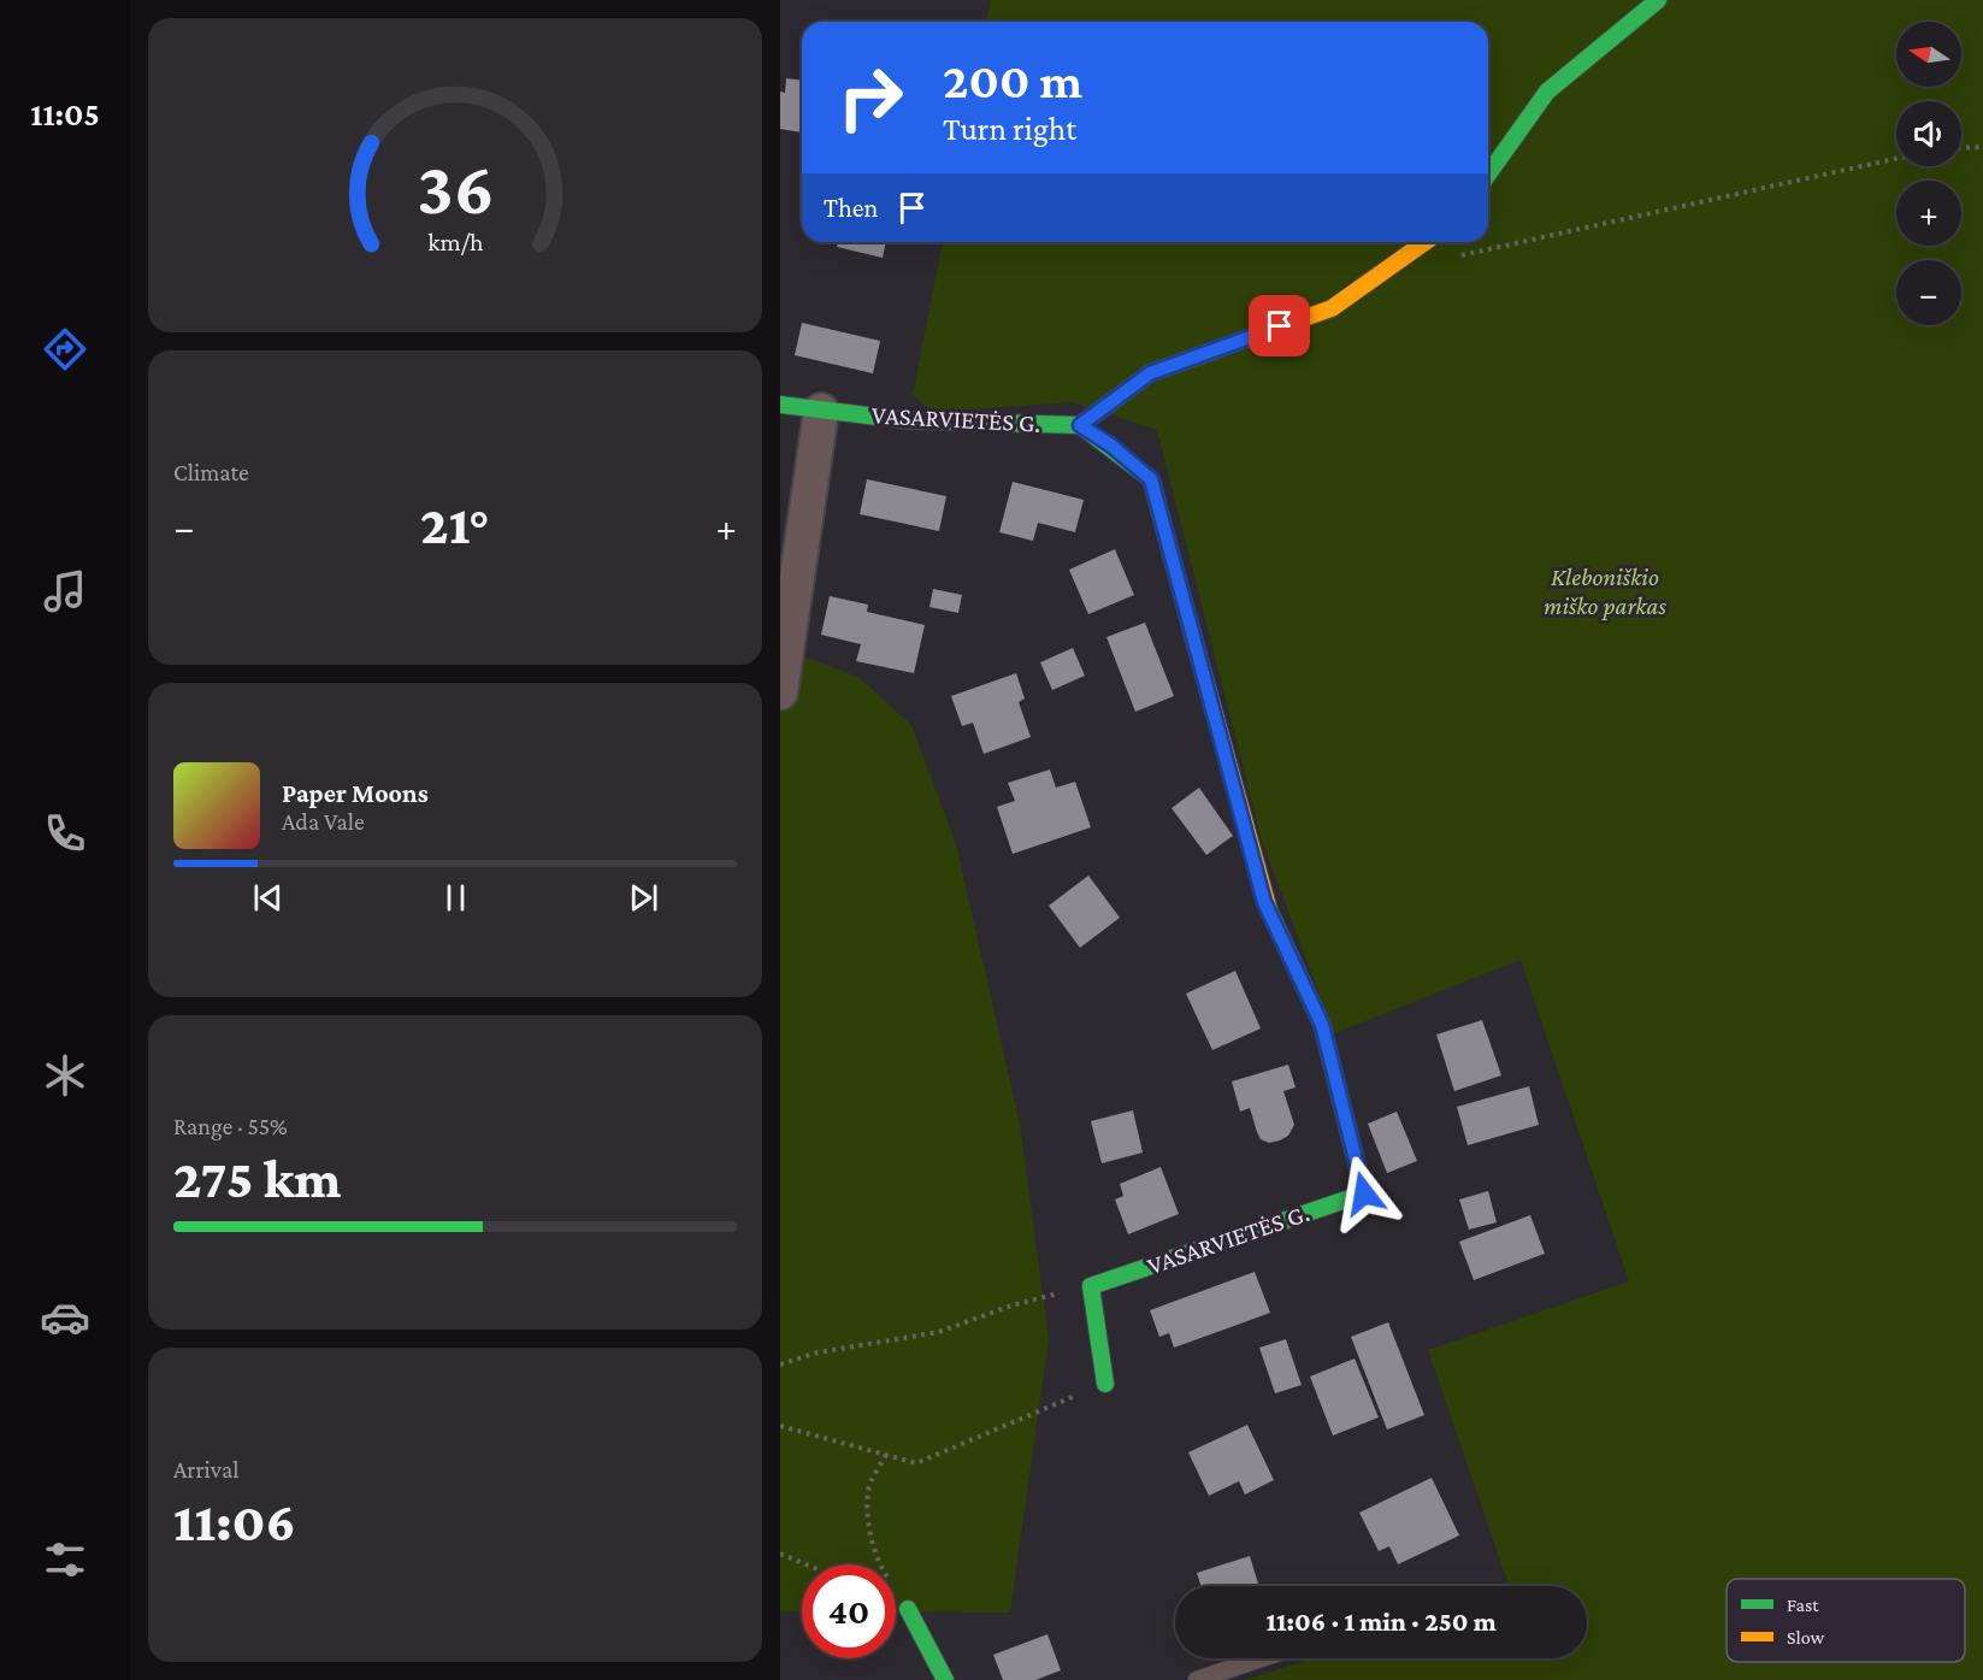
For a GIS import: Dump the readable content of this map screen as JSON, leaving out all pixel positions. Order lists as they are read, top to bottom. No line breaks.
{"streets":{"street":["VASARVIETĖS G."]},"parks":["Kleboniškio miško parkas"],"legend":["Fast","Slow"],"north":"left","page":{"tabs":"11:05","map_buttons":["+","−"],"turn":["200 m","Turn right"],"then":"Then","tile":["Climate",["Range · 55%","275 km"],["Arrival","11:06"]],"heat":["−","21°","+"],"song":["Paper Moons","Ada Vale"],"limit":"40","trip":"11:06 · 1 min · 250 m","gauge":["36","km/h"]}}
